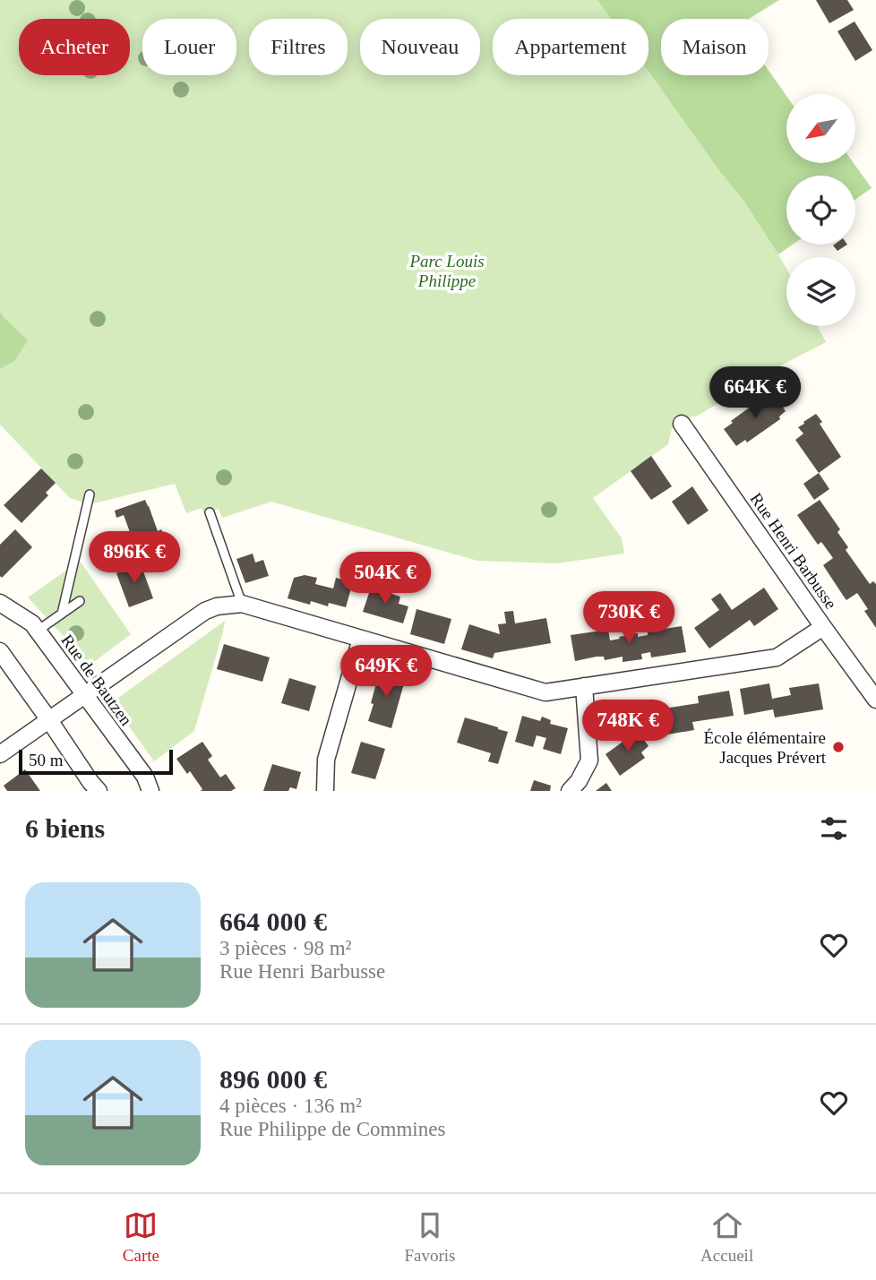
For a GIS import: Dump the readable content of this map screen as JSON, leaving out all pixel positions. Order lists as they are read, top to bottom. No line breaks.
{"streets":{"street":["Rue Henri Barbusse","Rue de Bautzen"]},"parks":["Parc Louis Philippe"],"places":["École élémentaire Jacques Prévert"],"scale_bar":"50 m","north":"bottom left","page":{"chip":["Acheter","Louer","Filtres","Nouveau","Appartement","Maison"],"price":["664K €","896K €","504K €","730K €","649K €","748K €"],"scale":"50 m","heading":"6 biens","list":[{"name":"664 000 €","note":"3 pièces · 98 m² · Rue Henri Barbusse"},{"name":"896 000 €","note":"4 pièces · 136 m² · Rue Philippe de Commines"}],"tabs":["Carte","Favoris","Accueil"]}}
